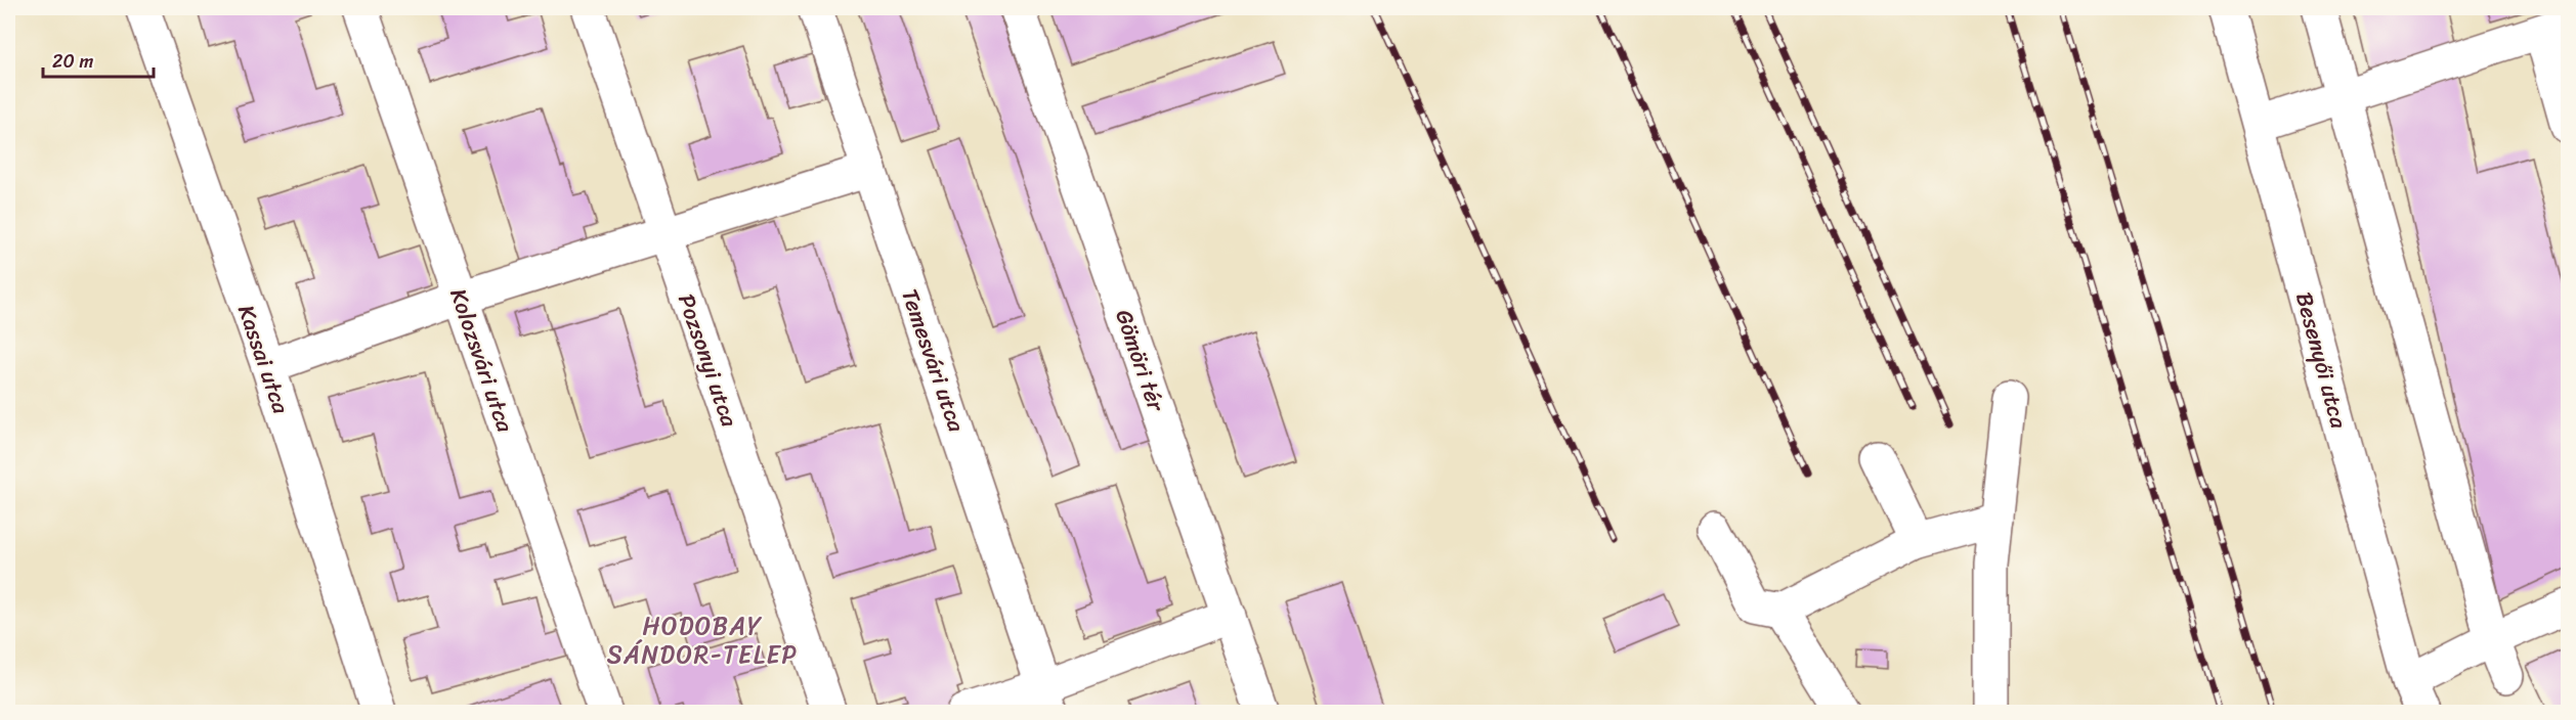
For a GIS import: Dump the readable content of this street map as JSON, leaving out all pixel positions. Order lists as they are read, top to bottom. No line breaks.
{"streets":{"street":["Kassai utca","Kolozsvári utca","Pozsonyi utca","Temesvári utca","Gömöri tér","Besenyői utca"]},"districts":["HODOBAY SÁNDOR-TELEP"],"scale_bar":"20 m"}
